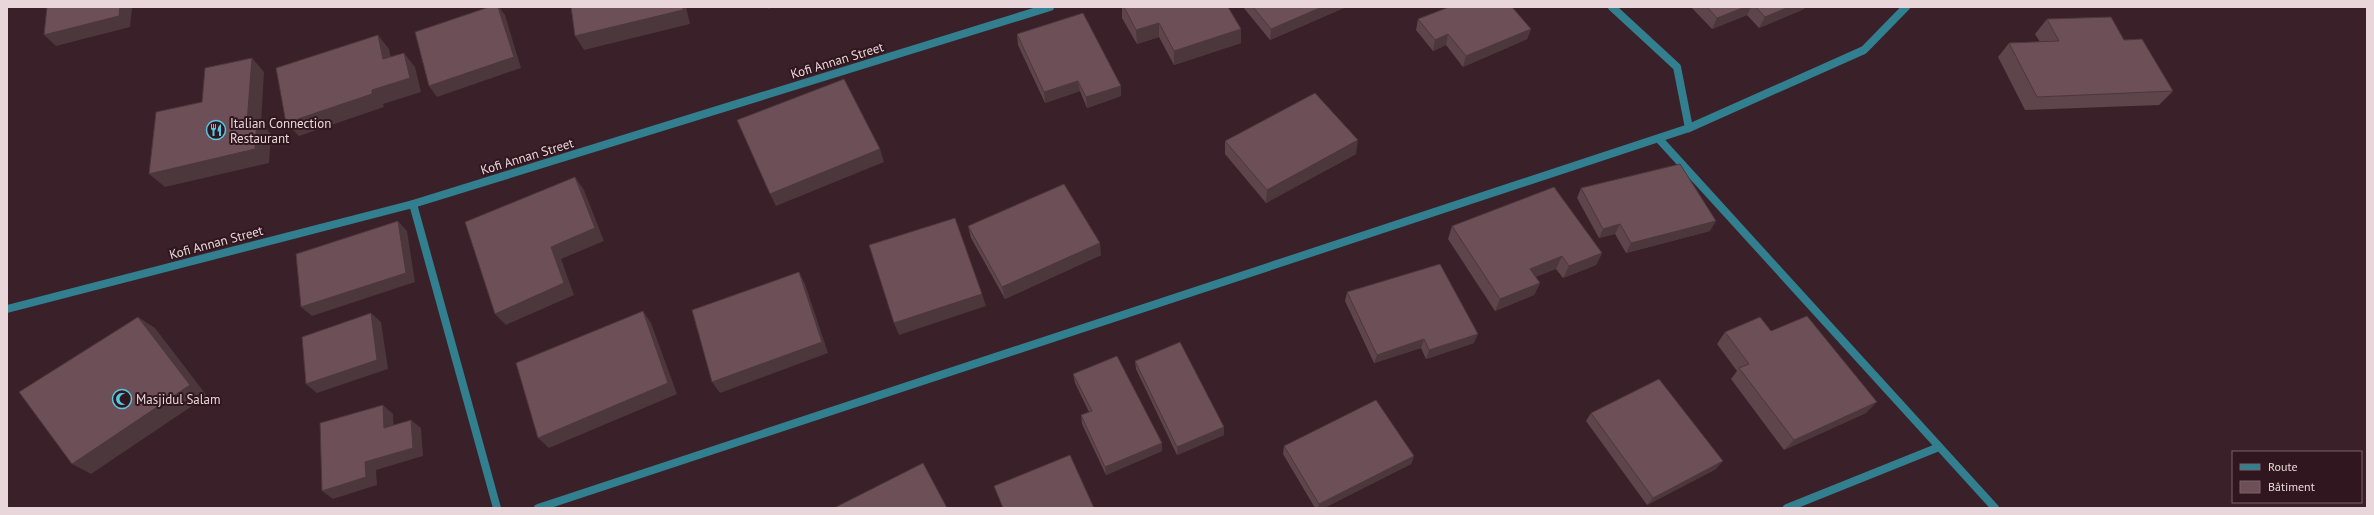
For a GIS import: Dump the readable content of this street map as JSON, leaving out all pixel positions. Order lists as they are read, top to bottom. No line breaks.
{"streets":{"street":["Kofi Annan Street"]},"places":{"restaurant":["Italian Connection Restaurant"],"mosque":["Masjidul Salam"]},"legend":["Route","Bâtiment"]}
